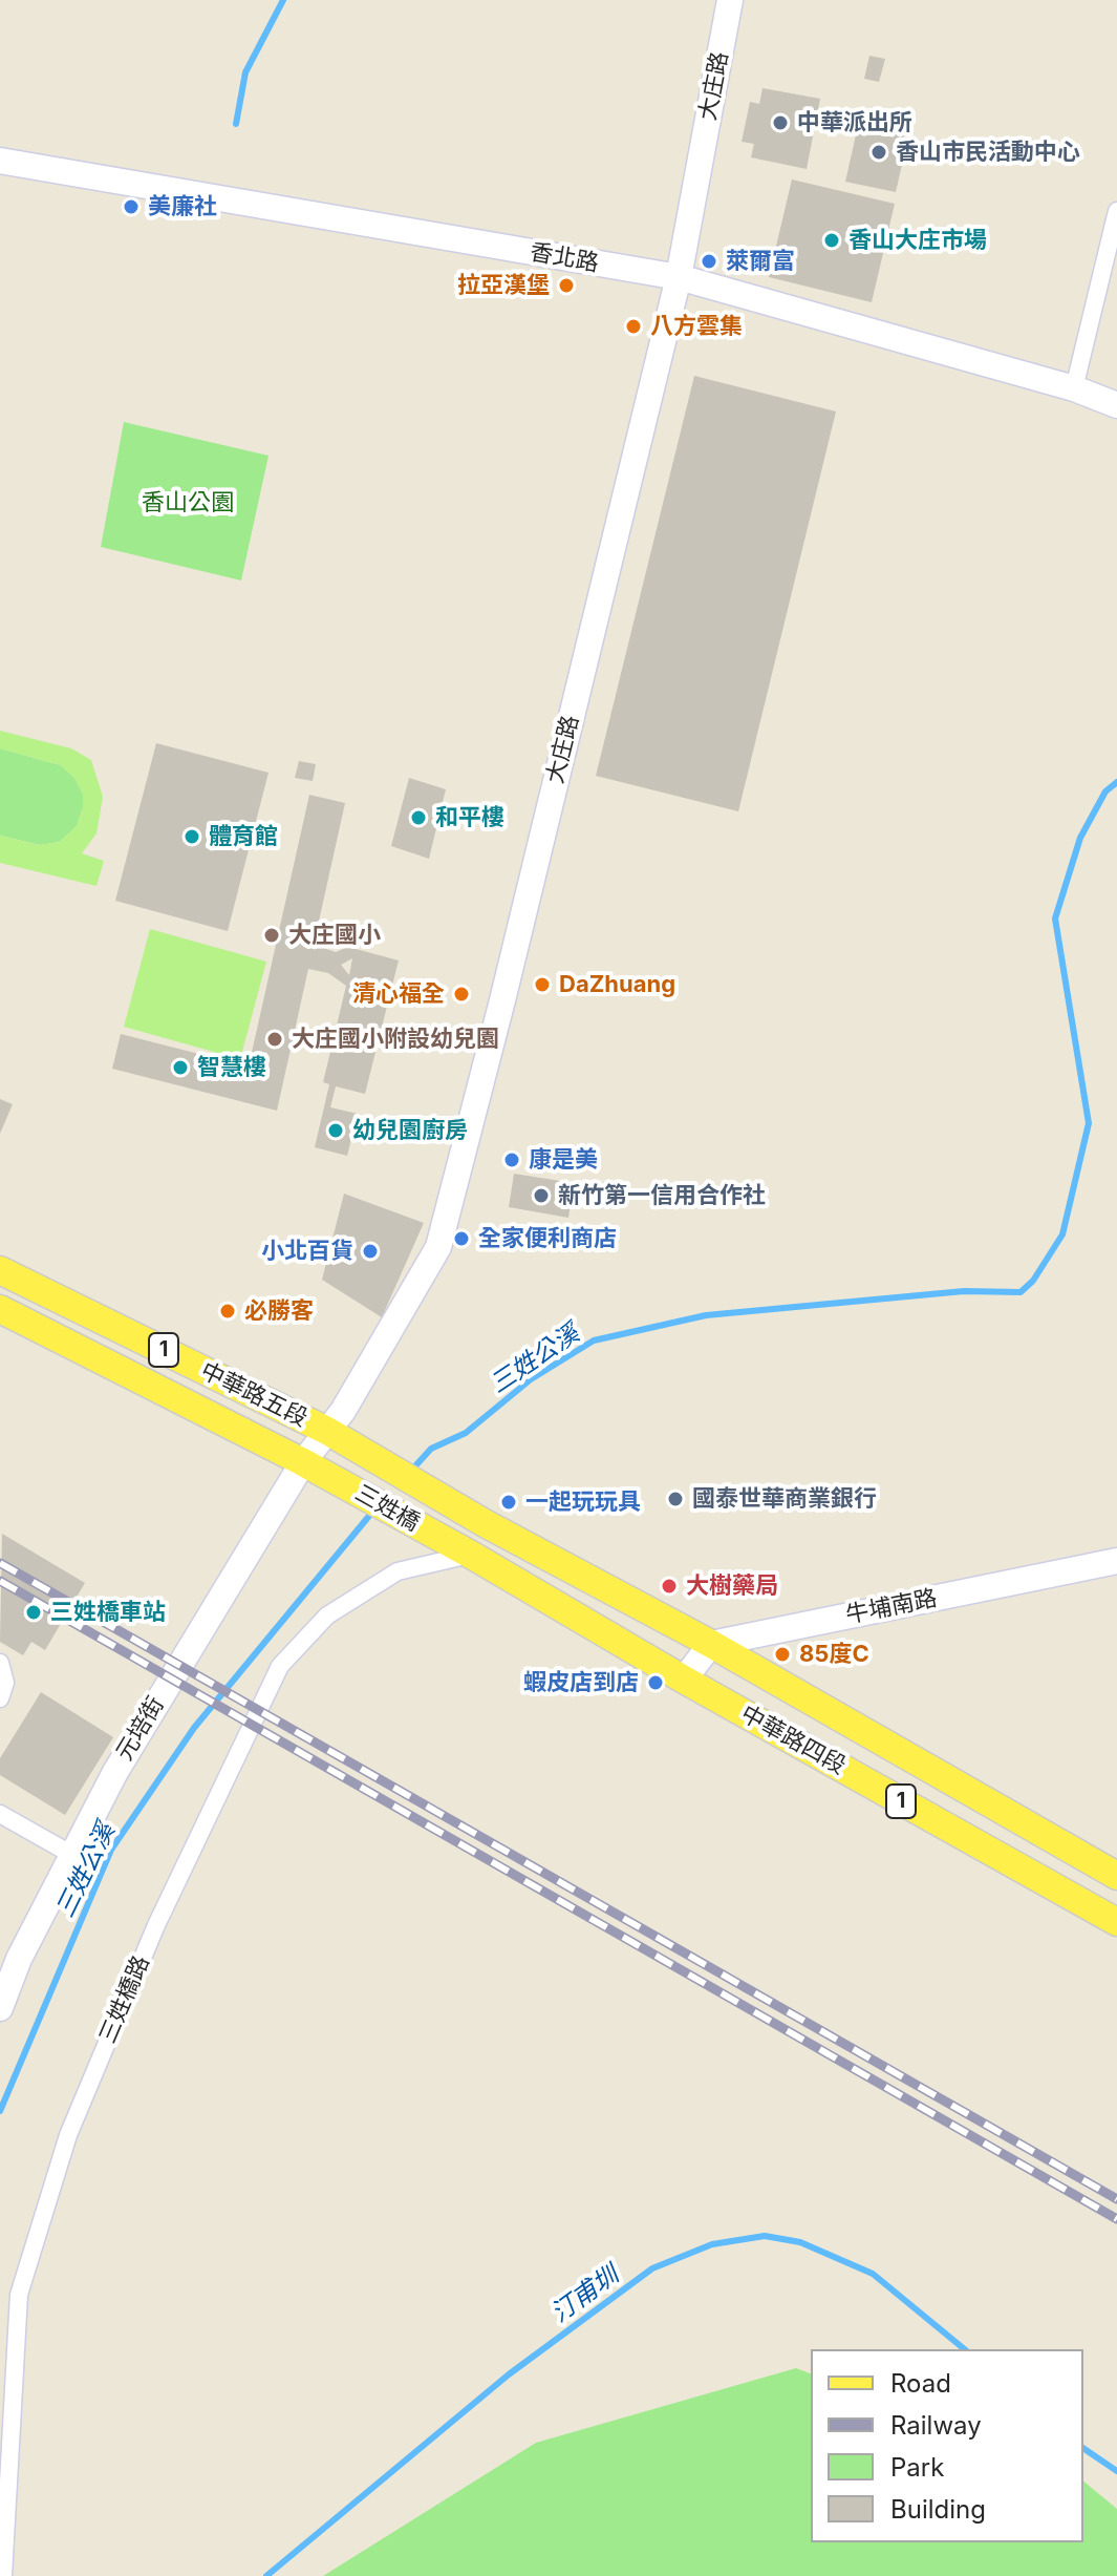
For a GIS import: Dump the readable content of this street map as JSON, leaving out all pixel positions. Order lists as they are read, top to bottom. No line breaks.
{"streets":{"main road":["1","中華路五段","三姓橋","中華路四段"],"street":["大庄路","香北路","牛埔南路","元培街","三姓橋路"]},"crossings":[["大庄路","香北路"],["大庄路","中華路五段"],["大庄路","三姓橋"],["大庄路","元培街"],["中華路五段","三姓橋"],["中華路五段","元培街"],["三姓橋","元培街"],["三姓橋","中華路四段"],["三姓橋","三姓橋路"],["牛埔南路","中華路四段"],["中華路四段","三姓橋路"]],"water":["三姓公溪","汀甫圳"],"parks":["香山公園"],"places":["中華派出所","香山市民活動中心","美廉社","香山大庄市場","萊爾富","拉亞漢堡","八方雲集","和平樓","體育館","大庄國小","DaZhuang","清心福全","大庄國小附設幼兒園","智慧樓","幼兒園廚房","康是美","新竹第一信用合作社","全家便利商店","小北百貨","必勝客","國泰世華商業銀行","一起玩玩具","大樹藥局","三姓橋車站","85度C","蝦皮店到店"],"legend":["Road","Railway","Park","Building"]}
